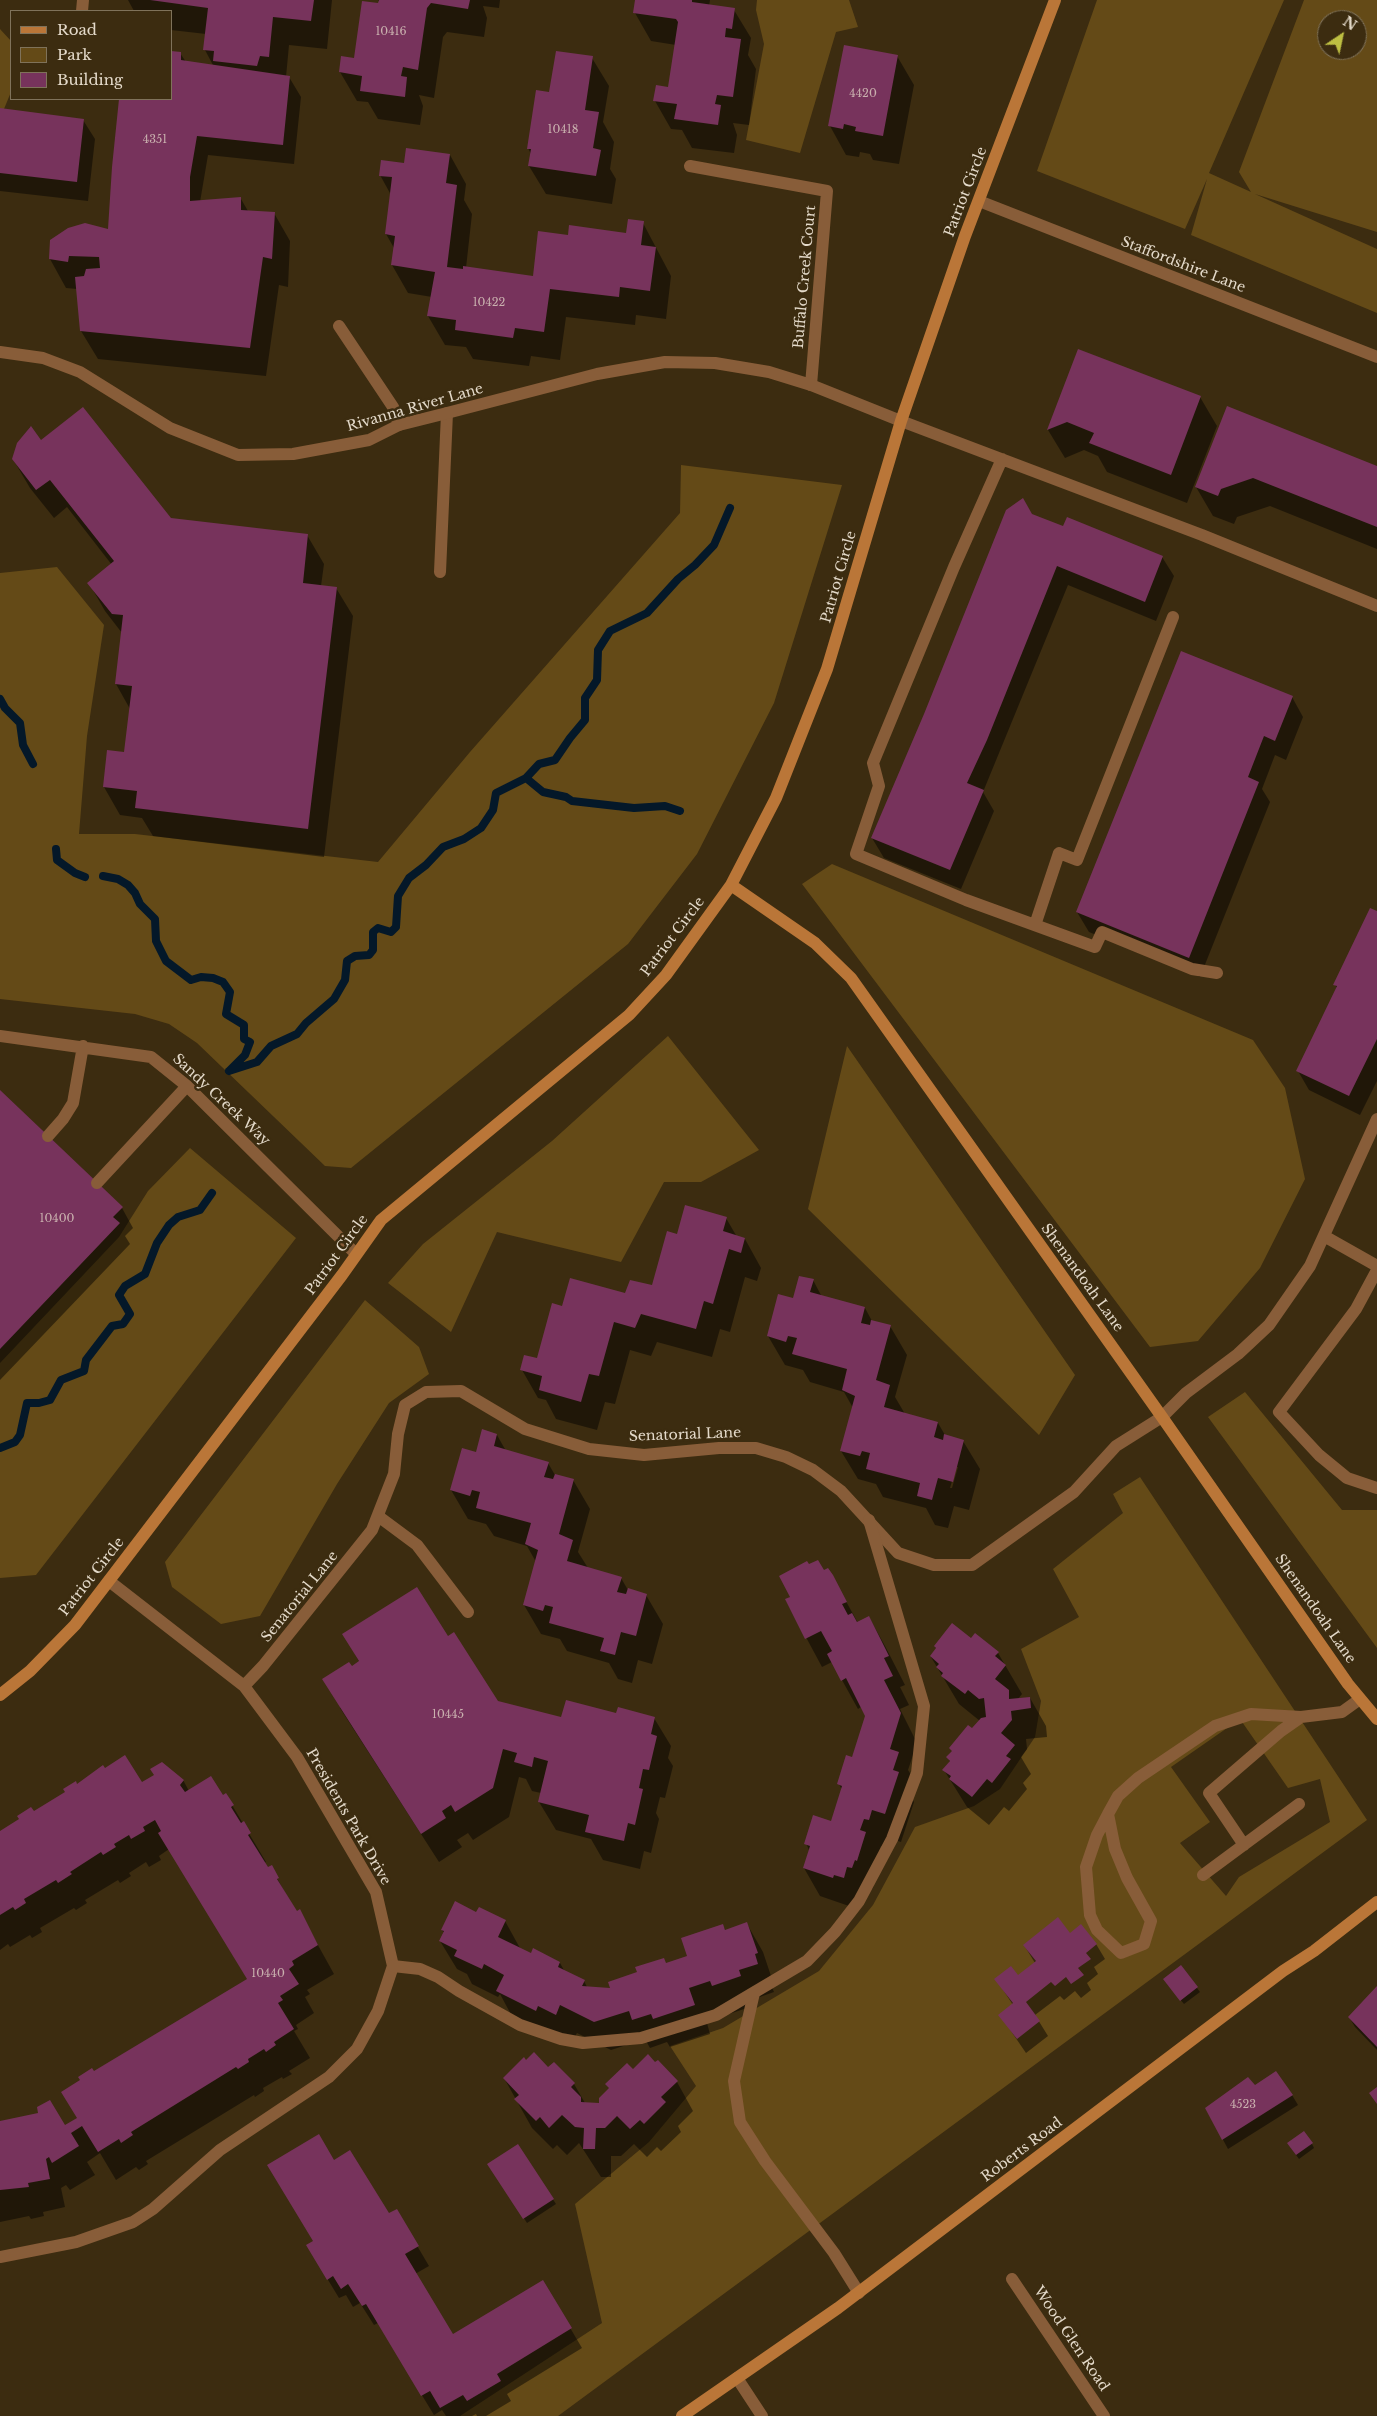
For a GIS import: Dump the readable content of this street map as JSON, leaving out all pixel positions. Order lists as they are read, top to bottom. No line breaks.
{"streets":{"street":["Patriot Circle","Staffordshire Lane","Buffalo Creek Court","Rivanna River Lane","Sandy Creek Way","Shenandoah Lane","Senatorial Lane","Presidents Park Drive","Roberts Road","Wood Glen Road"]},"crossings":[["Patriot Circle","Staffordshire Lane"],["Patriot Circle","Rivanna River Lane"],["Patriot Circle","Sandy Creek Way"],["Patriot Circle","Shenandoah Lane"],["Patriot Circle","Presidents Park Drive"],["Buffalo Creek Court","Rivanna River Lane"],["Shenandoah Lane","Senatorial Lane"],["Senatorial Lane","Presidents Park Drive"]],"house_numbers":["10416","4420","10418","4351","10422","10400","10445","10440","4523"],"legend":["Road","Park","Building"],"north":"top right"}
